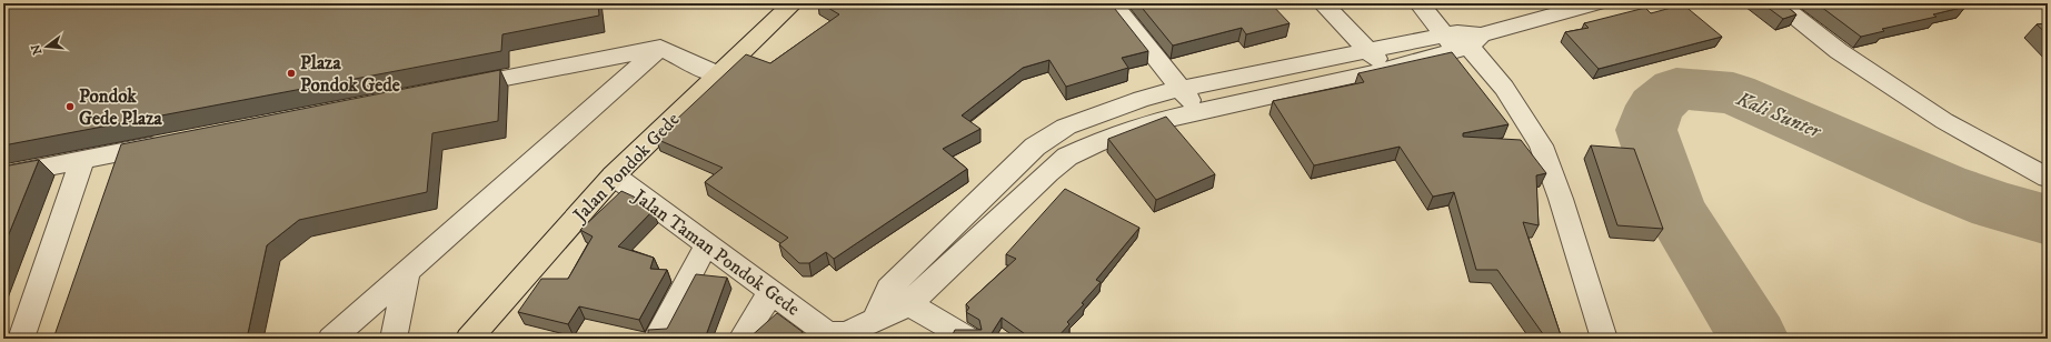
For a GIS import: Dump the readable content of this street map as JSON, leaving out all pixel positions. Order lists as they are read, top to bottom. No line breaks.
{"streets":{"main road":["Jalan Pondok Gede"],"street":["Jalan Taman Pondok Gede"]},"crossings":[["Jalan Pondok Gede","Jalan Taman Pondok Gede"]],"water":["Kali Sunter"],"places":["Plaza Pondok Gede","Pondok Gede Plaza"],"north":"left"}
